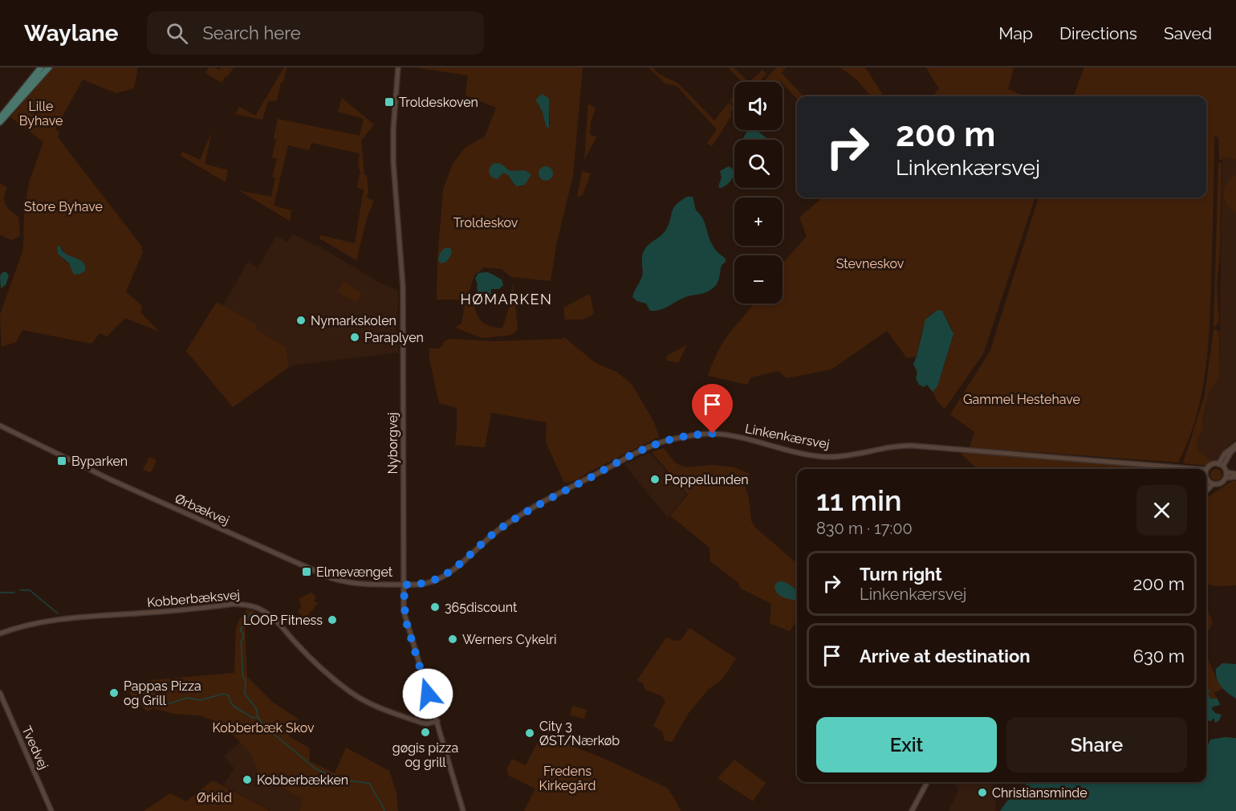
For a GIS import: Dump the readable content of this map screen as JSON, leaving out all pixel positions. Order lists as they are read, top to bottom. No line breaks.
{"streets":{"street":["Linkenkærsvej","Nyborgvej","Ørbækvej","Kobberbæksvej","Tvedvej"]},"crossings":[["Linkenkærsvej","Nyborgvej"],["Linkenkærsvej","Ørbækvej"],["Nyborgvej","Ørbækvej"],["Nyborgvej","Kobberbæksvej"]],"districts":["HØMARKEN"],"parks":["Lille Byhave","Store Byhave","Troldeskov","Stevneskov","Gammel Hestehave","Kobberbæk Skov","Fredens Kirkegård","Ørkild"],"places":{"transit":["Troldeskoven","Byparken","Elmevænget"],"other":["Nymarkskolen","Paraplyen","Poppellunden","365discount","LOOP Fitness","Werners Cykelri","Pappas Pizza og Grill","gøgis pizza og grill","City 3 ØST/Nærkøb","Kobberbækken","Christiansminde"]},"page":{"header":"Waylane","search":"Search here","nav":["Map","Directions","Saved"],"map_buttons":["+","−"],"turn":["200 m","Linkenkærsvej"],"heading":["11 min","830 m · 17:00"],"list":[{"name":"Turn right","note":"Linkenkærsvej","value":"200 m"},{"name":"Arrive at destination","value":"630 m"}],"buttons":["Exit","Share"]}}
